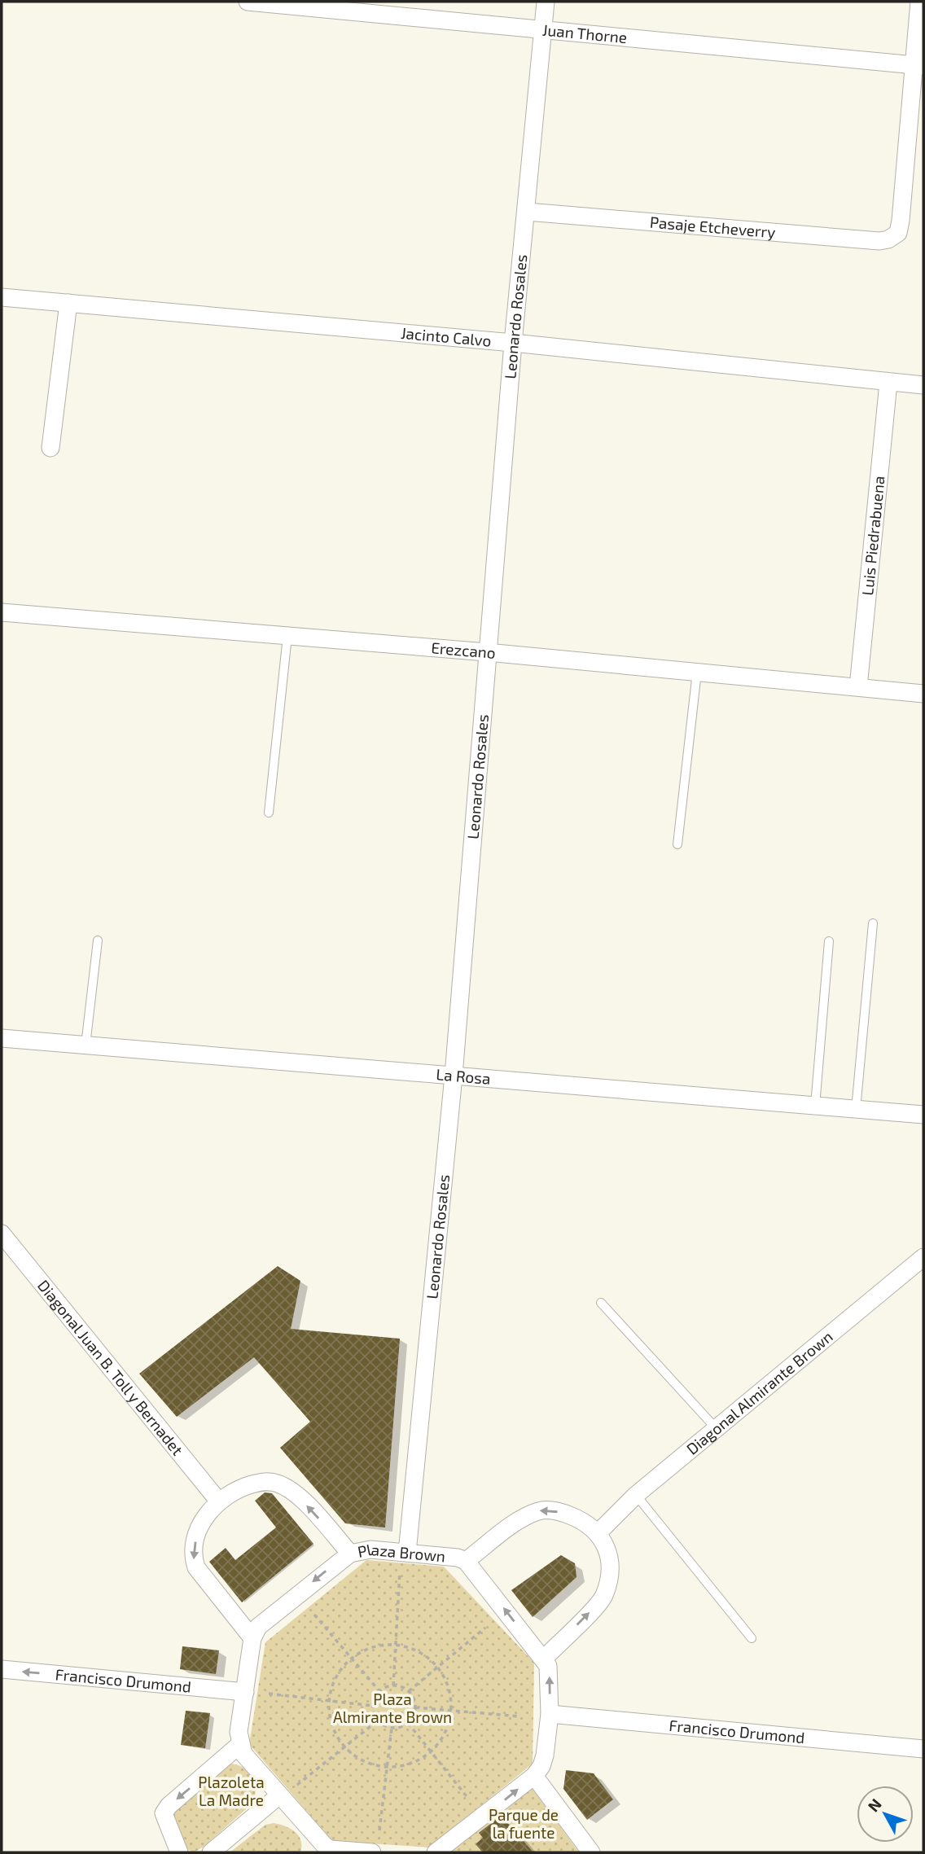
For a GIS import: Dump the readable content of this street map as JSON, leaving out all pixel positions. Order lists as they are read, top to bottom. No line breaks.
{"streets":{"street":["Juan Thorne","Pasaje Etcheverry","Leonardo Rosales","Jacinto Calvo","Luis Piedrabuena","Erezcano","La Rosa","Diagonal Juan B. Toll y Bernadet","Diagonal Almirante Brown","Plaza Brown","Francisco Drumond"]},"crossings":[["Juan Thorne","Pasaje Etcheverry"],["Juan Thorne","Leonardo Rosales"],["Pasaje Etcheverry","Leonardo Rosales"],["Leonardo Rosales","Jacinto Calvo"],["Leonardo Rosales","Erezcano"],["Leonardo Rosales","La Rosa"],["Leonardo Rosales","Plaza Brown"],["Jacinto Calvo","Luis Piedrabuena"],["Luis Piedrabuena","Erezcano"],["Plaza Brown","Francisco Drumond"]],"one_way":["Francisco Drumond"],"parks":["Plaza Almirante Brown","Plazoleta La Madre","Parque de la fuente"],"north":"top left"}
